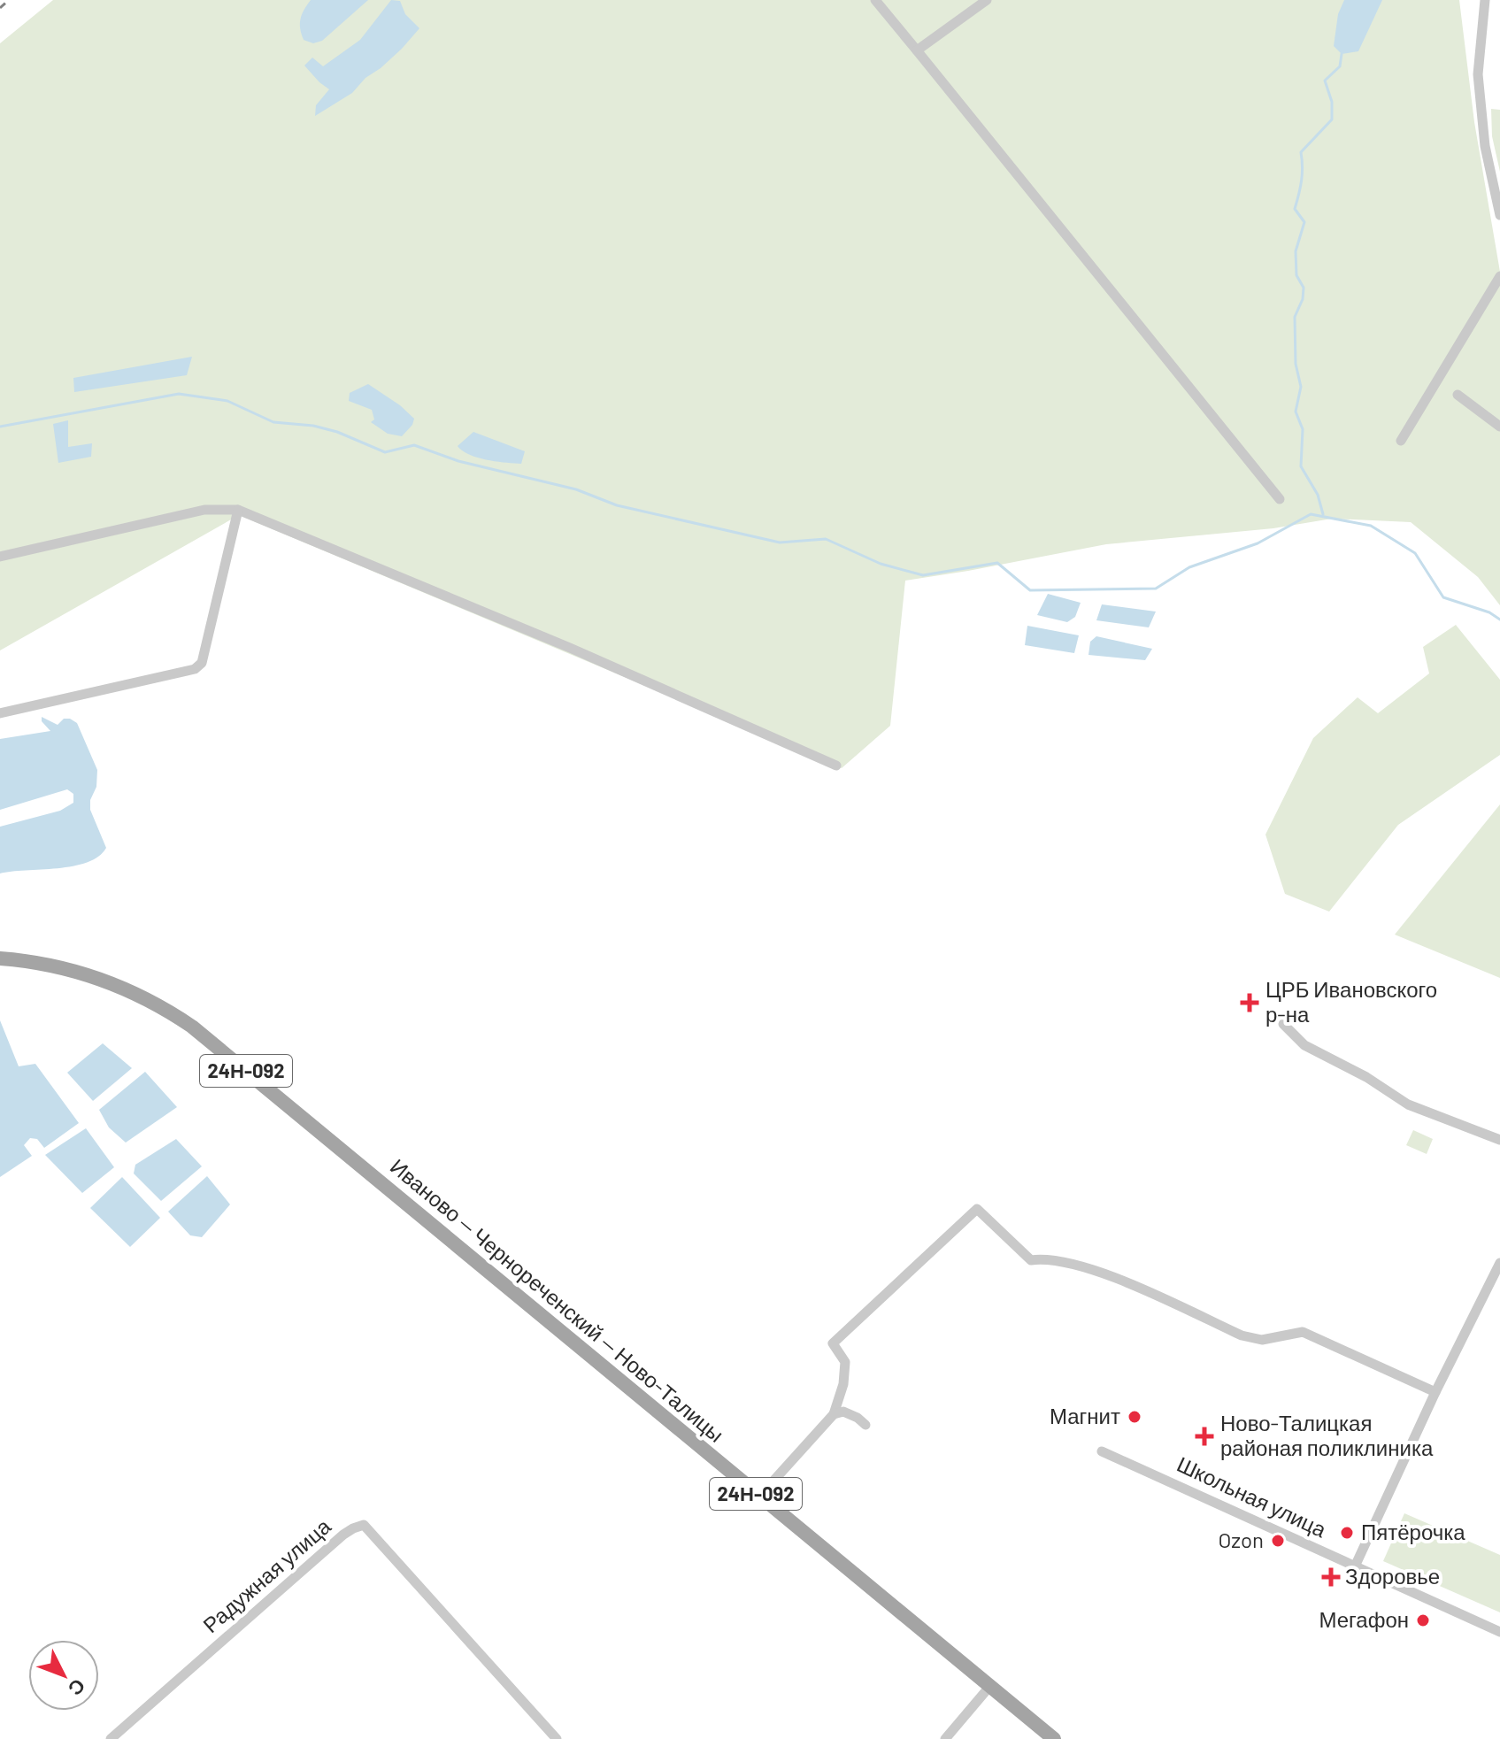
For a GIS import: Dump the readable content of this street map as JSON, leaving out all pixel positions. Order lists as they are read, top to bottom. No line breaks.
{"streets":{"main road":["24Н-092","Иваново — Чернореченский — Ново-Талицы"],"street":["Школьная улица","Радужная улица"]},"places":{"health":["ЦРБ Ивановского р-на","Ново-Талицкая районая поликлиника","Здоровье"],"other":["Магнит","Пятёрочка","Ozon","Мегафон"]},"north":"bottom right"}
